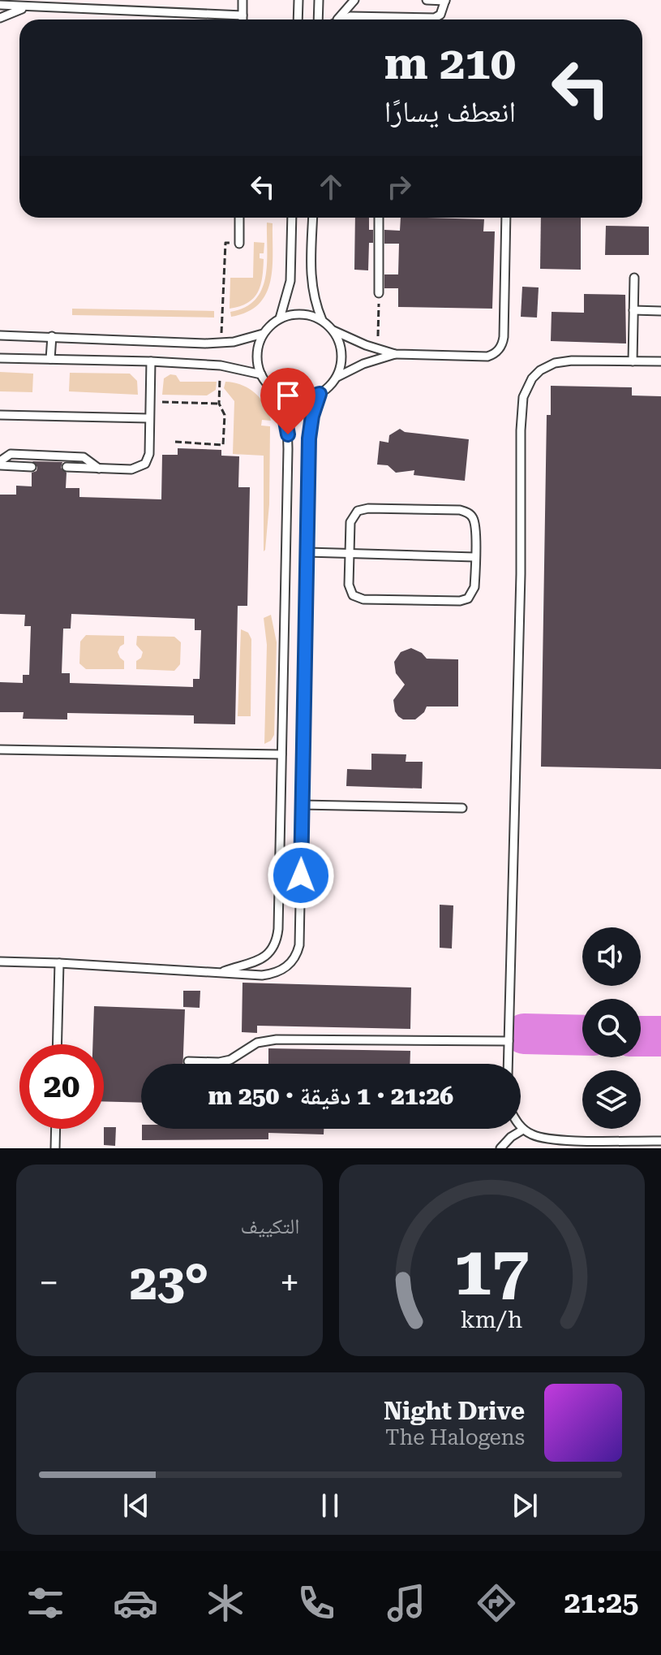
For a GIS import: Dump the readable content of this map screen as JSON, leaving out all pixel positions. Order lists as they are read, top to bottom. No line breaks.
{"page":{"turn":["210 m","انعطف يسارًا"],"limit":"20","trip":"21:26 · 1 دقيقة · 250 m","tile":"التكييف","heat":["−","23°","+"],"song":["Night Drive","The Halogens"],"tabs":"21:25","gauge":["17","km/h"]}}
